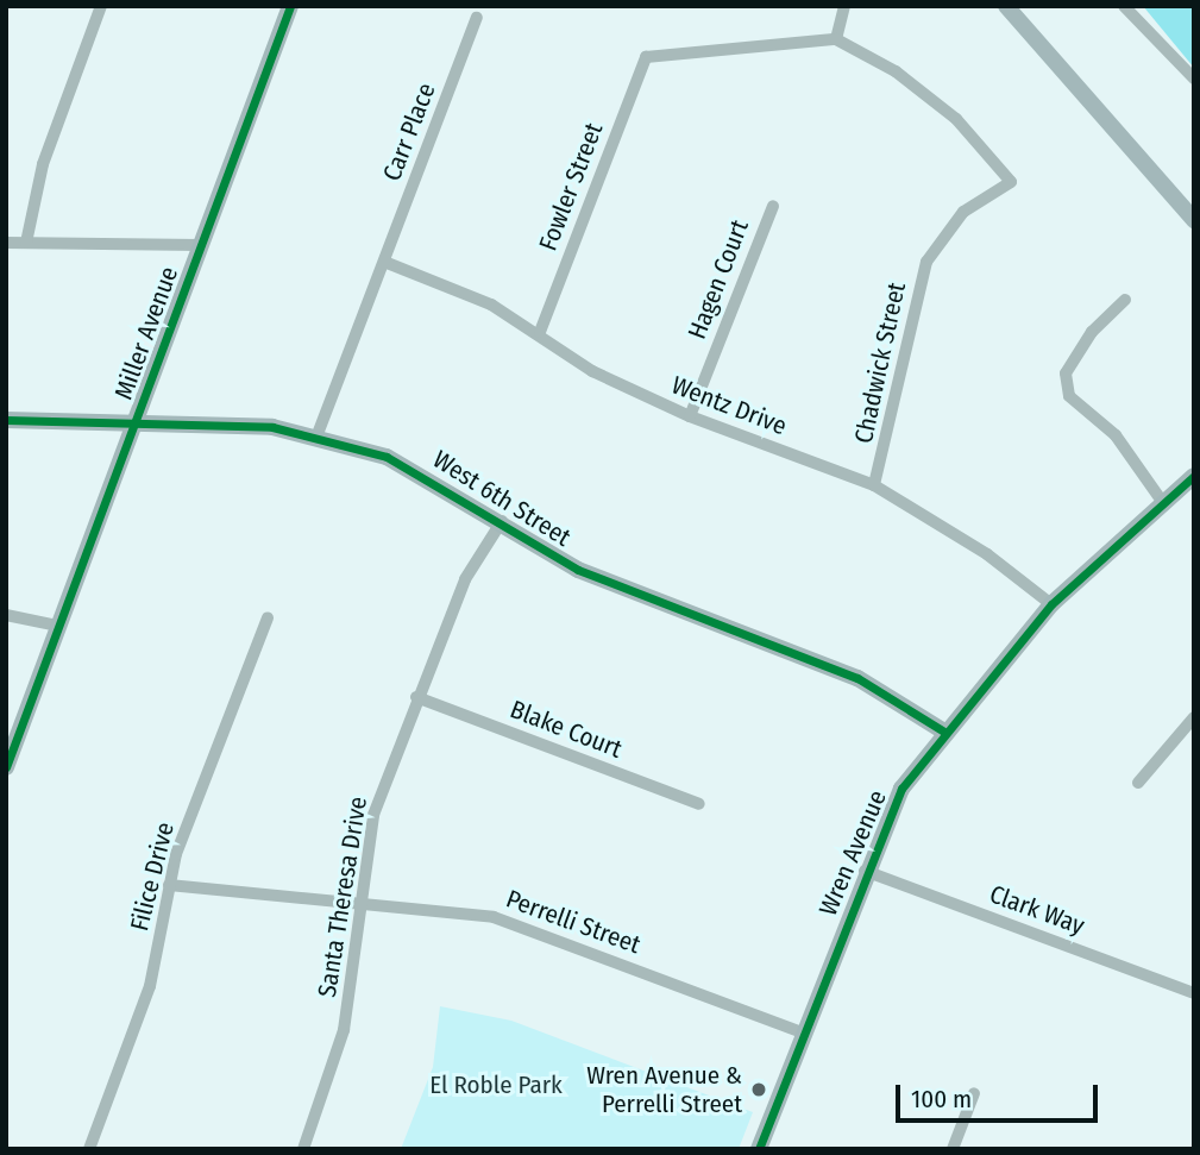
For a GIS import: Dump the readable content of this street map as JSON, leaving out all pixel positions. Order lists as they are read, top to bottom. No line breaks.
{"streets":{"street":["Carr Place","Fowler Street","Hagen Court","Miller Avenue","Chadwick Street","Wentz Drive","West 6th Street","Blake Court","Wren Avenue","Filice Drive","Santa Theresa Drive","Clark Way","Perrelli Street"]},"crossings":[["Carr Place","Wentz Drive"],["Carr Place","West 6th Street"],["Fowler Street","Chadwick Street"],["Fowler Street","Wentz Drive"],["Hagen Court","Wentz Drive"],["Miller Avenue","West 6th Street"],["Chadwick Street","Wentz Drive"],["Wentz Drive","Wren Avenue"],["West 6th Street","Wren Avenue"],["West 6th Street","Santa Theresa Drive"],["Blake Court","Santa Theresa Drive"],["Wren Avenue","Clark Way"],["Wren Avenue","Perrelli Street"],["Filice Drive","Perrelli Street"],["Santa Theresa Drive","Perrelli Street"]],"parks":["El Roble Park"],"places":["Wren Avenue & Perrelli Street"],"scale_bar":"100 m"}
